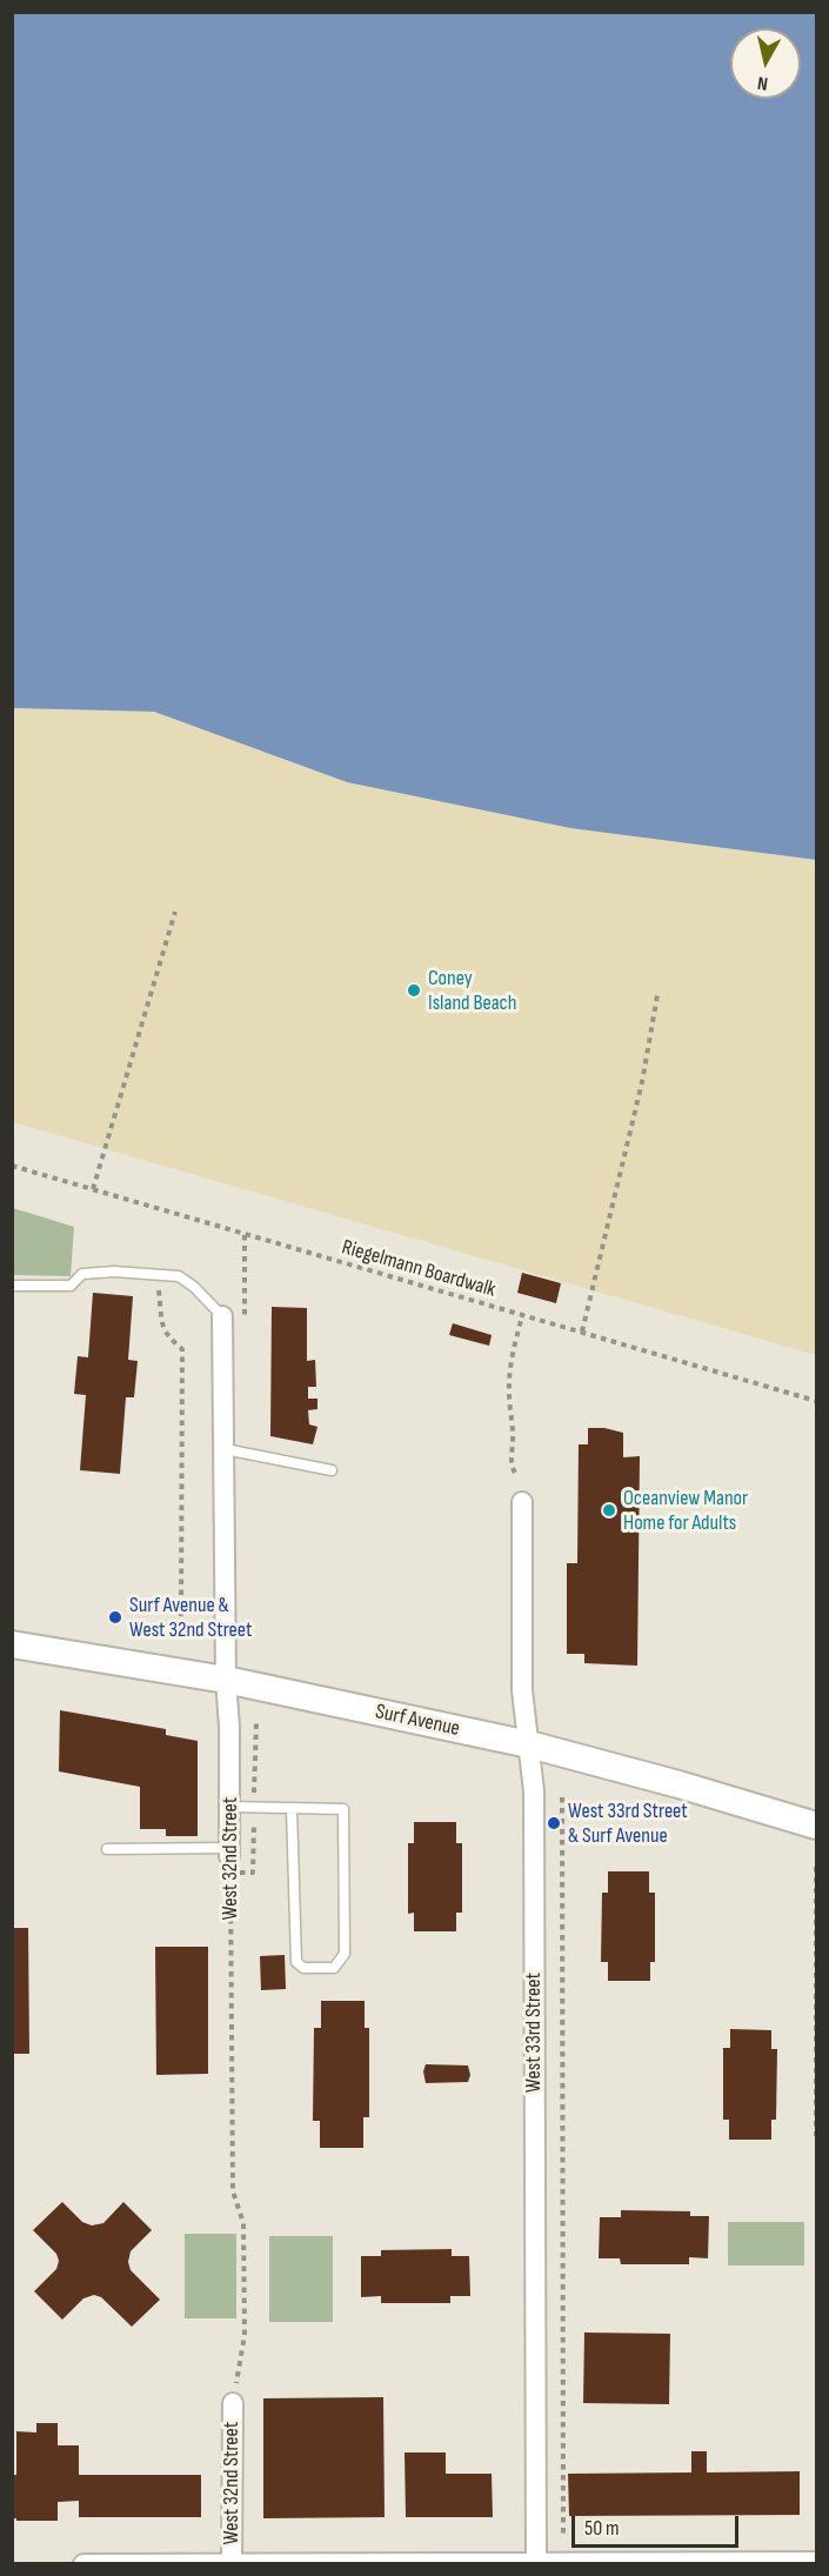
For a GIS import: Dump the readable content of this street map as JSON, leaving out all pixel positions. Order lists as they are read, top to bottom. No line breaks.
{"streets":{"main road":["Surf Avenue"],"street":["West 32nd Street","West 33rd Street"],"path":["Riegelmann Boardwalk"]},"crossings":[["Surf Avenue","West 32nd Street"],["Surf Avenue","West 33rd Street"]],"places":["Coney Island Beach","Oceanview Manor Home for Adults","Surf Avenue & West 32nd Street","West 33rd Street & Surf Avenue"],"scale_bar":"50 m","north":"bottom"}
